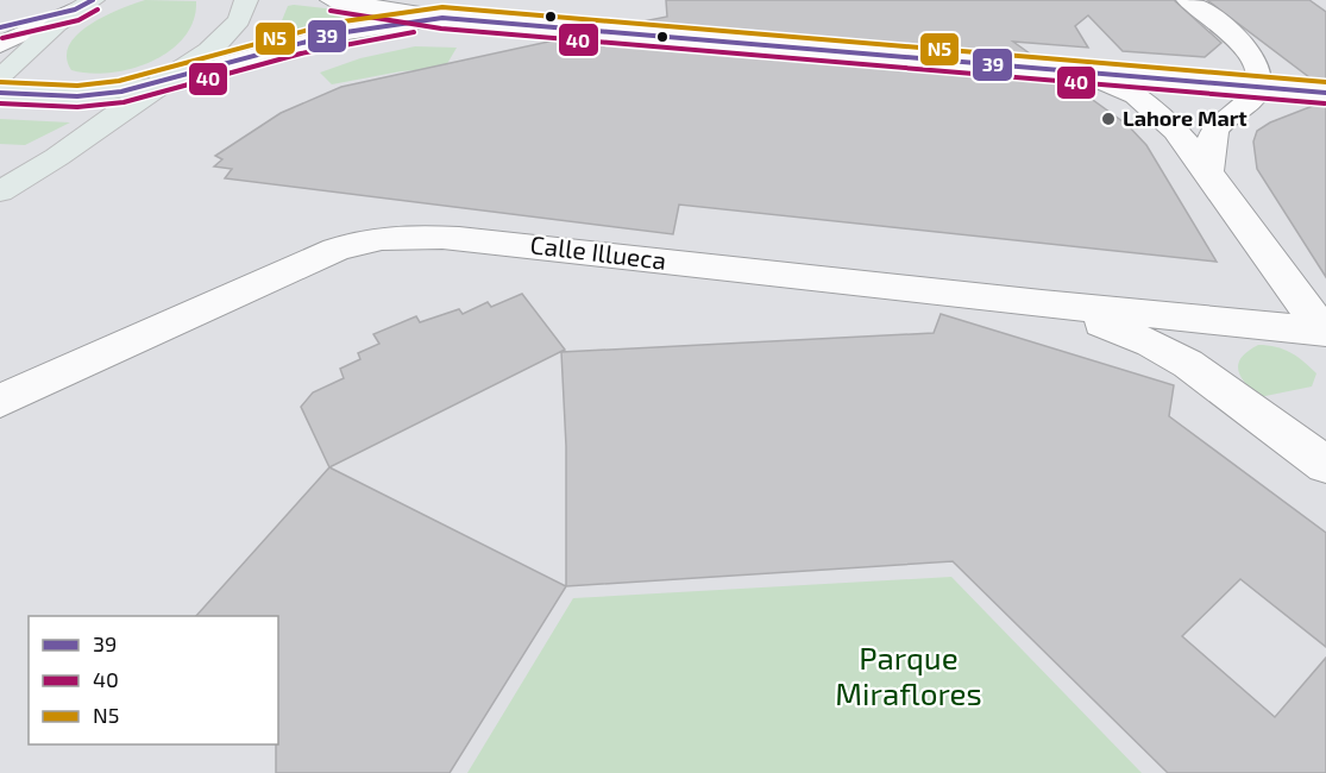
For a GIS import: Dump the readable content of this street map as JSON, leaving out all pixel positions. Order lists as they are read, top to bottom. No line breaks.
{"streets":{"street":["Calle Illueca"]},"parks":["Parque Miraflores"],"places":["Lahore Mart"],"lines":["transit line 39","transit line N5","transit line 40"],"legend":["39","40","N5"]}
